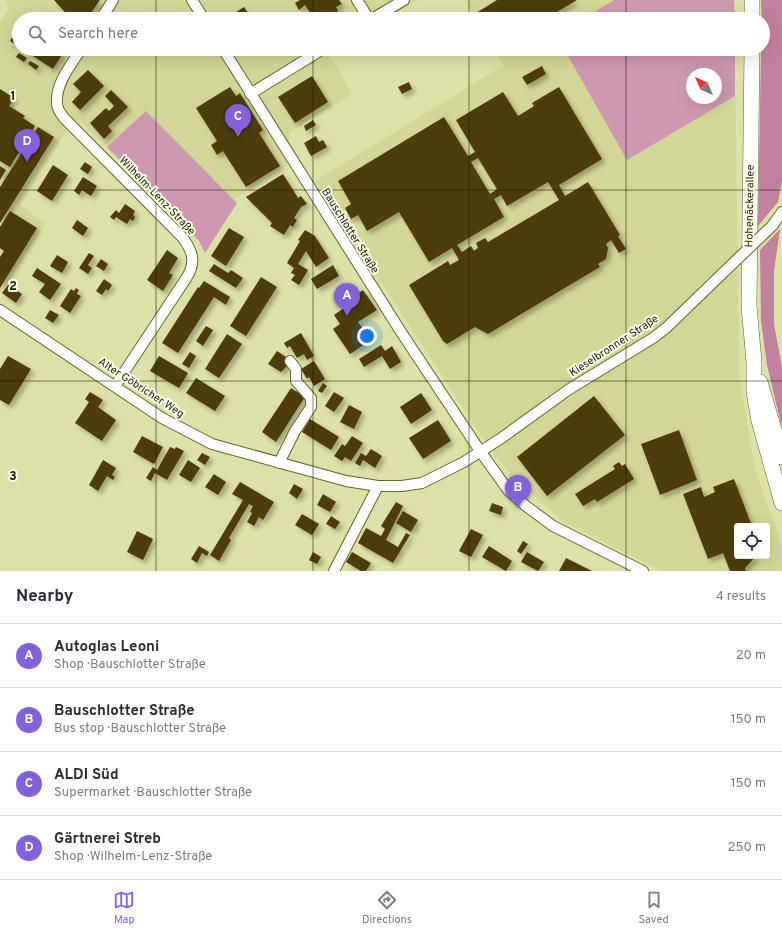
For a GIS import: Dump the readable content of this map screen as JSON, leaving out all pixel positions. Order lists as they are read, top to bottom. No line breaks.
{"streets":{"main road":["Hohenäckerallee"],"street":["Wilhelm-Lenz-Straße","Bauschlotter Straße","Kieselbronner Straße","Alter Göbricher Weg"]},"crossings":[["Wilhelm-Lenz-Straße","Alter Göbricher Weg"],["Bauschlotter Straße","Kieselbronner Straße"],["Bauschlotter Straße","Alter Göbricher Weg"],["Kieselbronner Straße","Alter Göbricher Weg"]],"north":"top left","page":{"search":"Search here","pins":["C","D","A","B"],"heading":["Nearby","4 results"],"list":[{"mark":"A","name":"Autoglas Leoni","note":"Shop · Bauschlotter Straße","value":"20 m"},{"mark":"B","name":"Bauschlotter Straße","note":"Bus stop · Bauschlotter Straße","value":"150 m"},{"mark":"C","name":"ALDI Süd","note":"Supermarket · Bauschlotter Straße","value":"150 m"},{"mark":"D","name":"Gärtnerei Streb","note":"Shop · Wilhelm-Lenz-Straße","value":"250 m"}],"nav":["Map","Directions","Saved"]},"grid":{"rows":["1","2","3"]}}
